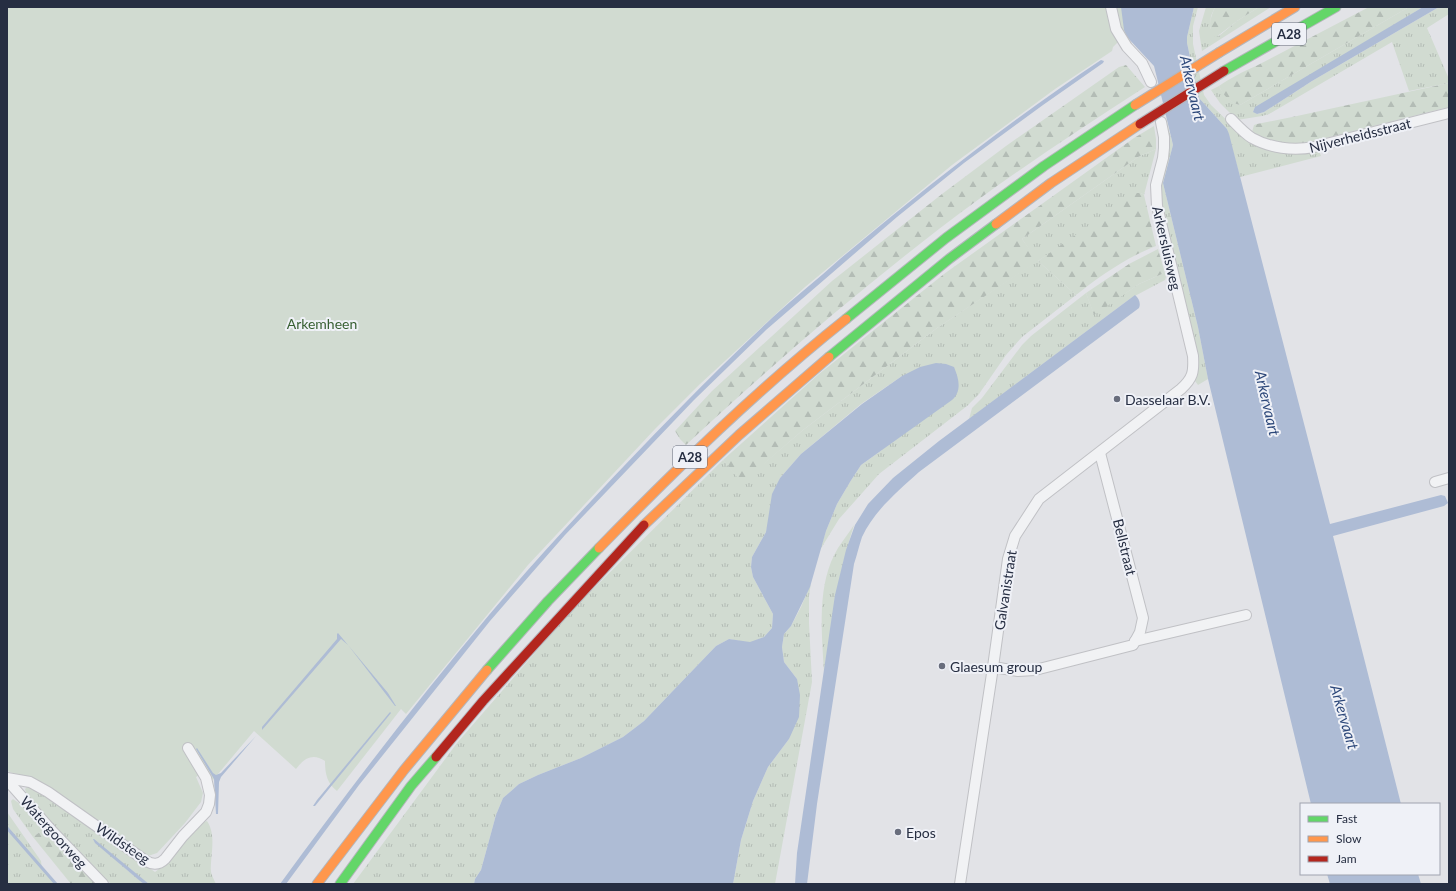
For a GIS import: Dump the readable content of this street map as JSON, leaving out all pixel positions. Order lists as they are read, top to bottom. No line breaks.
{"streets":{"highway":["A28"],"street":["Nijverheidsstraat","Arkersluisweg","Bellstraat","Galvanistraat","Watergoorweg","Wildsteeg"]},"crossings":[["Arkersluisweg","Galvanistraat"],["Bellstraat","Galvanistraat"],["Watergoorweg","Wildsteeg"]],"water":["Arkervaart"],"parks":["Arkemheen"],"places":["Dasselaar B.V.","Glaesum group","Epos"],"legend":["Fast","Slow","Jam"]}
